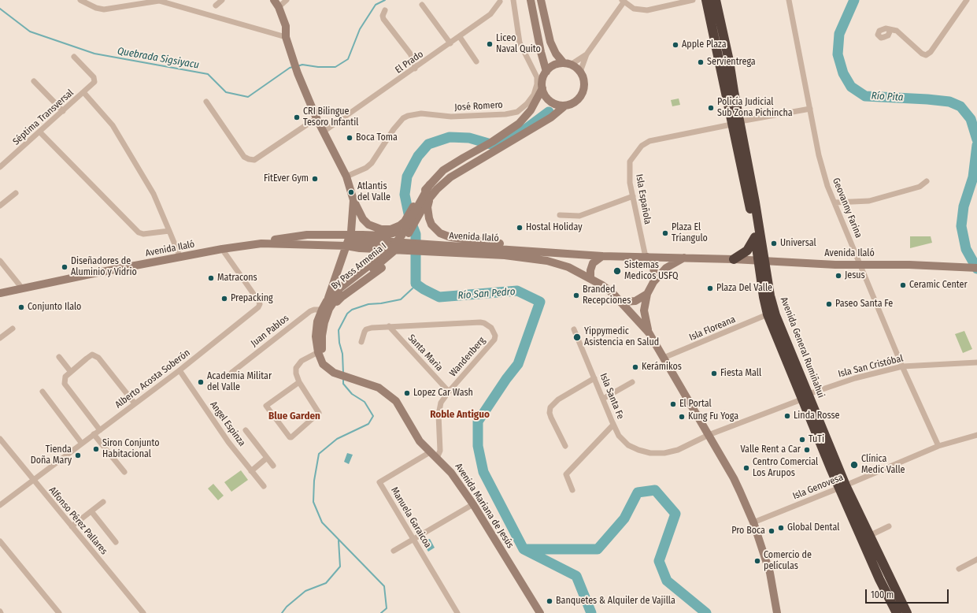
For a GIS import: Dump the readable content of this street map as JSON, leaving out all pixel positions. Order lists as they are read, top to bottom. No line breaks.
{"streets":{"highway":["Avenida General Rumiñahui"],"main road":["Avenida Ilaló","By Pass Armenia I","Avenida Mariana de Jesús"],"street":["El Prado","José Romero","Séptima Transversal","Isla Española","Geovanny Farina","Isla Floreana","Juan Pablos","Santa Marìa","Wandenberg","Isla San Cristóbal","Alberto Acosta Soberón","Isla Santa Fe","Angel Espinza","Isla Genovesa","Manuela Garaicoa","Alfonso Pérez Pallares"]},"crossings":[["Isla Española","Geovanny Farina"],["Isla Española","Avenida Ilaló"],["Isla Española","Avenida General Rumiñahui"],["Geovanny Farina","Avenida Ilaló"],["Geovanny Farina","Isla San Cristóbal"],["Geovanny Farina","Isla Genovesa"],["Avenida Ilaló","Avenida General Rumiñahui"],["Avenida Ilaló","Alberto Acosta Soberón"],["By Pass Armenia I","Juan Pablos"],["By Pass Armenia I","Avenida Mariana de Jesús"],["Isla Floreana","Avenida General Rumiñahui"],["Avenida General Rumiñahui","Isla San Cristóbal"],["Avenida General Rumiñahui","Isla Genovesa"],["Santa Marìa","Wandenberg"],["Wandenberg","Avenida Mariana de Jesús"],["Isla San Cristóbal","Isla Santa Fe"],["Alberto Acosta Soberón","Angel Espinza"],["Alberto Acosta Soberón","Alfonso Pérez Pallares"],["Avenida Mariana de Jesús","Manuela Garaicoa"]],"districts":["Roble Antiguo","Blue Garden"],"water":["Quebrada Sigsiyacu","Río Pita","Río San Pedro"],"places":["Liceo Naval Quito","Apple Plaza","Servientrega","Policía Judicial Sub Zona Pichincha","CRI Bilingue Tesoro Infantil","Boca Toma","FitEver Gym","Atlantis del Valle","Hostal Holiday","Plaza El Tríangulo","Universal","Diseñadores de Aluminio y Vidrio","Sistemas Medicos USFQ","Jesus","Matracons","Ceramic Center","Plaza Del Valle","Branded Recepciones","Prepacking","Paseo Santa Fe","Conjunto Ilalo","Yippymedic Asistencia en Salud","Kerámikos","Fiesta Mall","Academia Militar del Valle","Lopez Car Wash","El Portal","Linda Rosse","Kung Fu Yoga","TuTi","Siron Conjunto Habitacional","Valle Rent a Car","Tienda Doña Mary","Clínica Medic Valle","Centro Comercial Los Arupos","Global Dental","Pro Boca","Comercio de películas","Banquetes & Alquiler de Vajilla"],"scale_bar":"100 m"}
